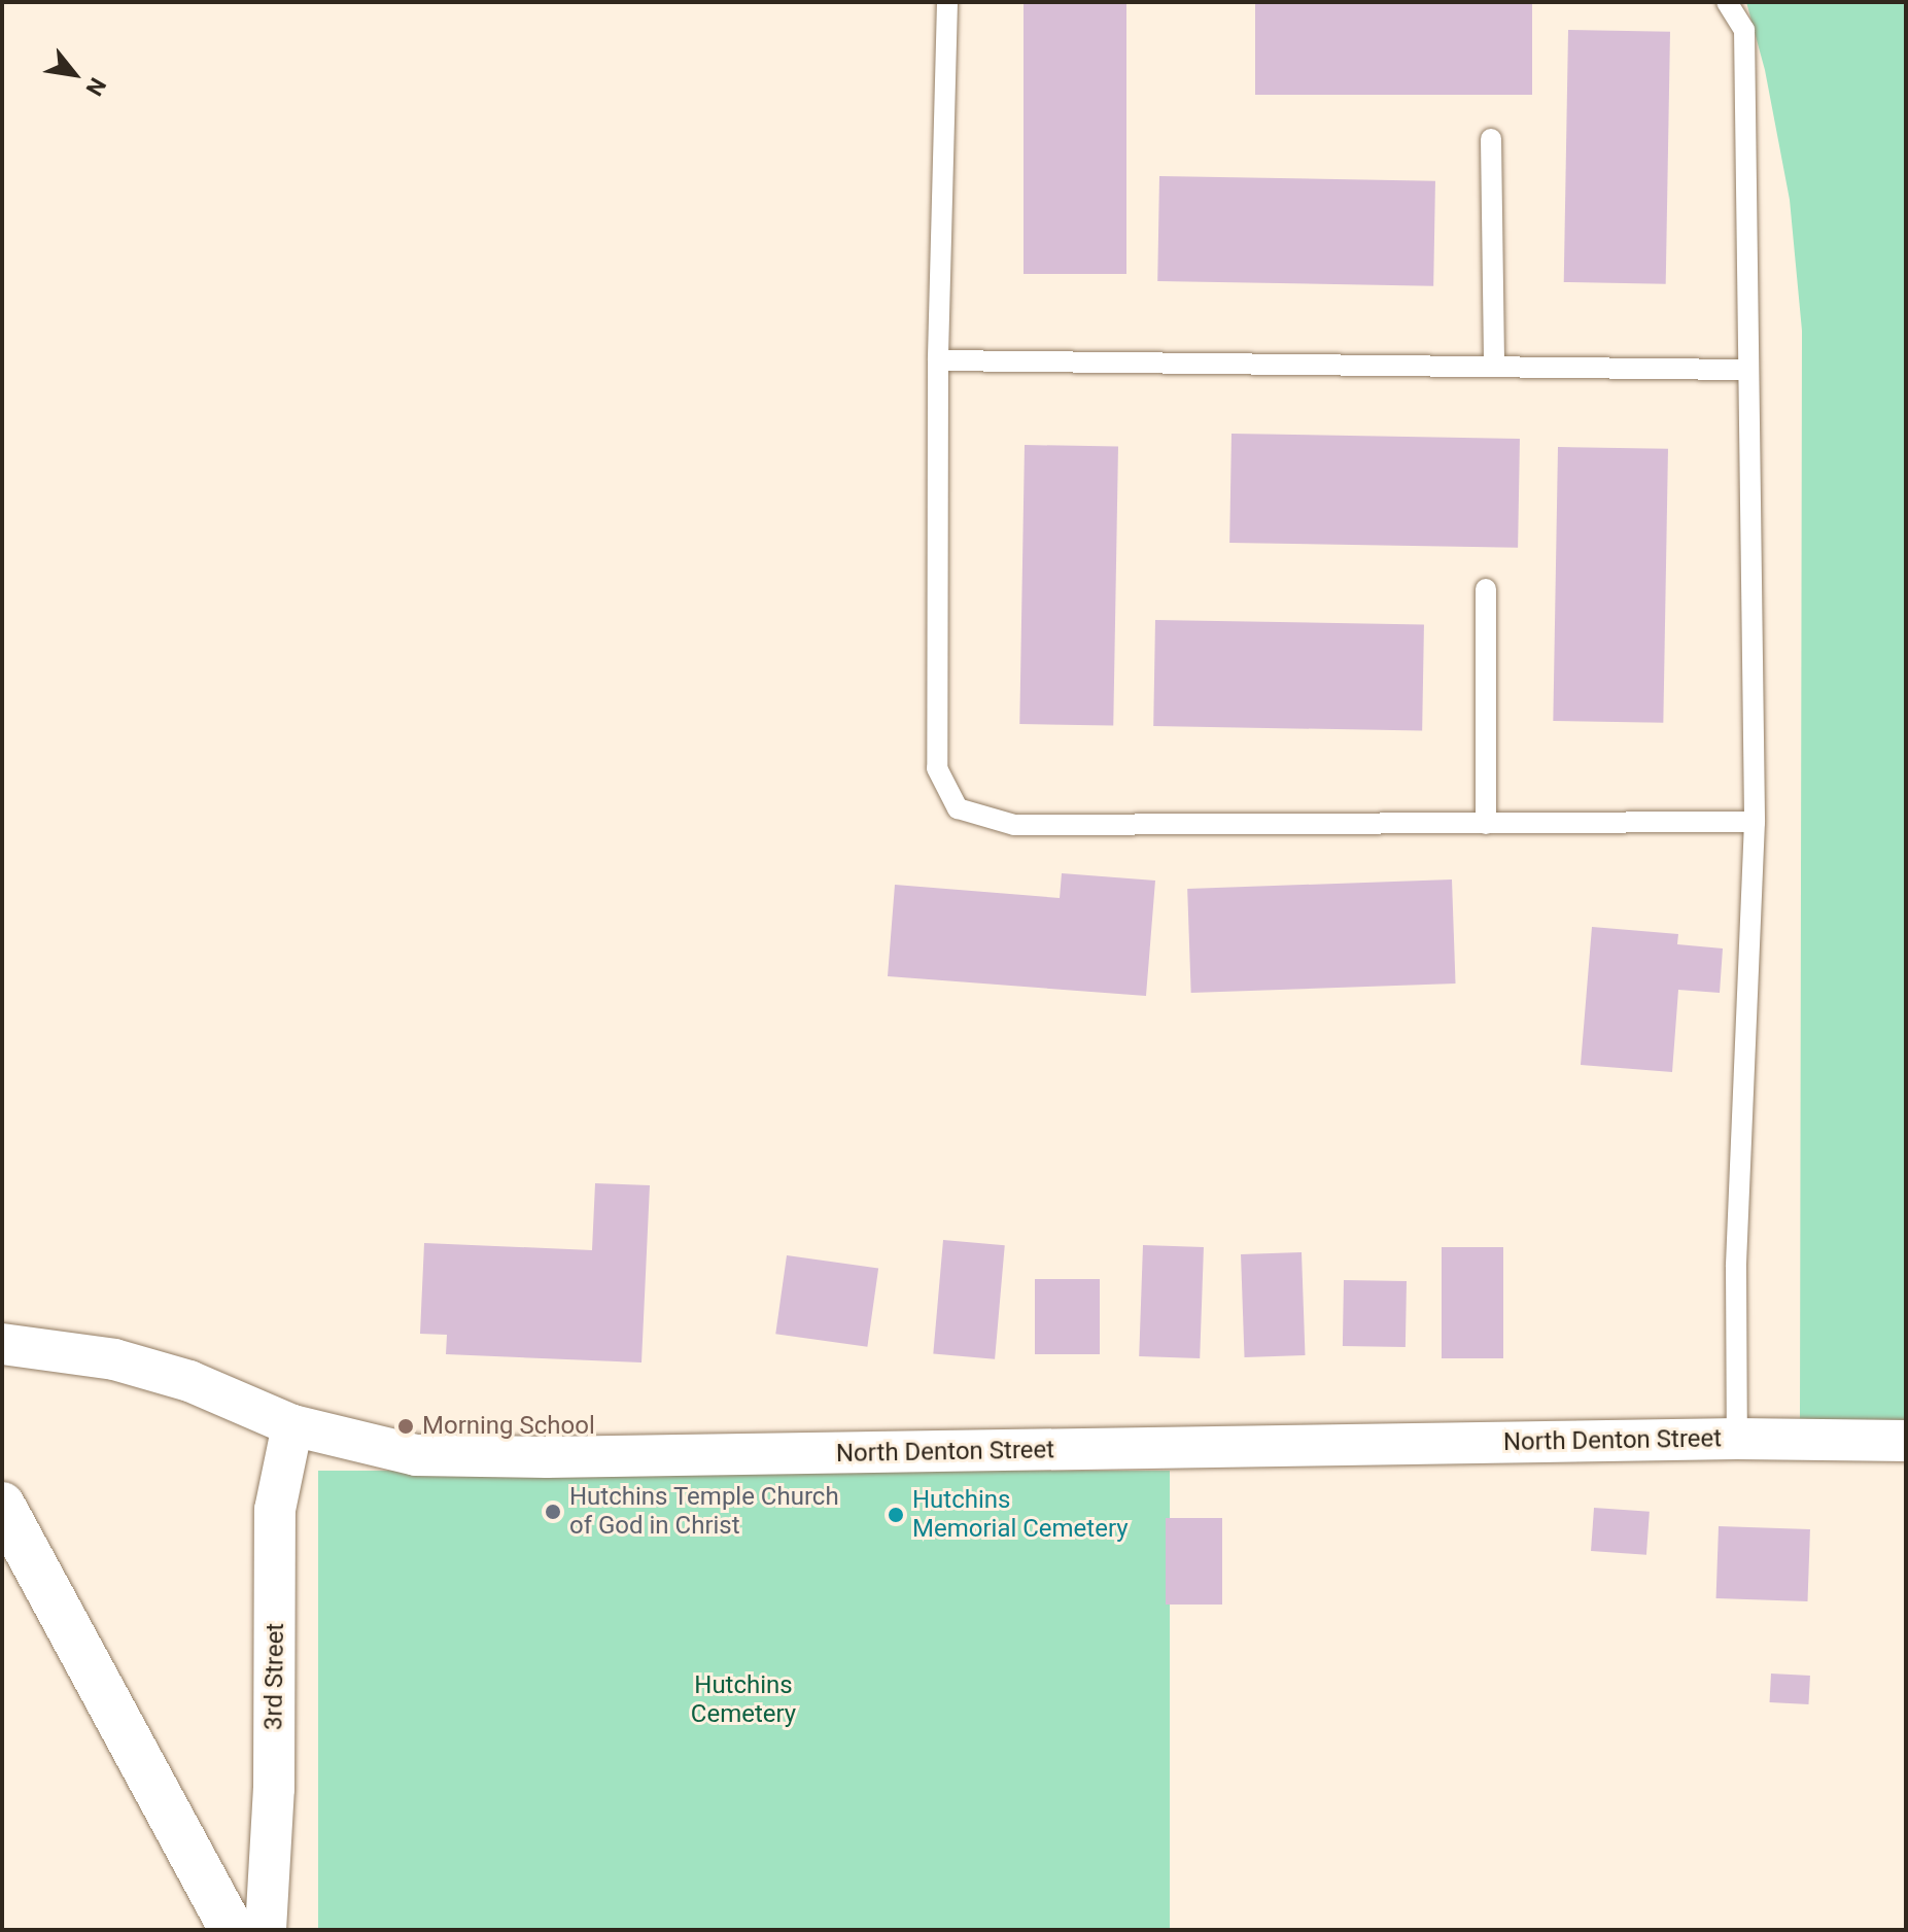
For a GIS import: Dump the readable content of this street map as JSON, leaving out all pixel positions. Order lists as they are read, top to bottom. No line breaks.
{"streets":{"street":["North Denton Street","3rd Street"]},"crossings":[["North Denton Street","3rd Street"]],"parks":["Hutchins Cemetery"],"places":["Morning School","Hutchins Temple Church of God in Christ","Hutchins Memorial Cemetery"],"north":"bottom right"}
